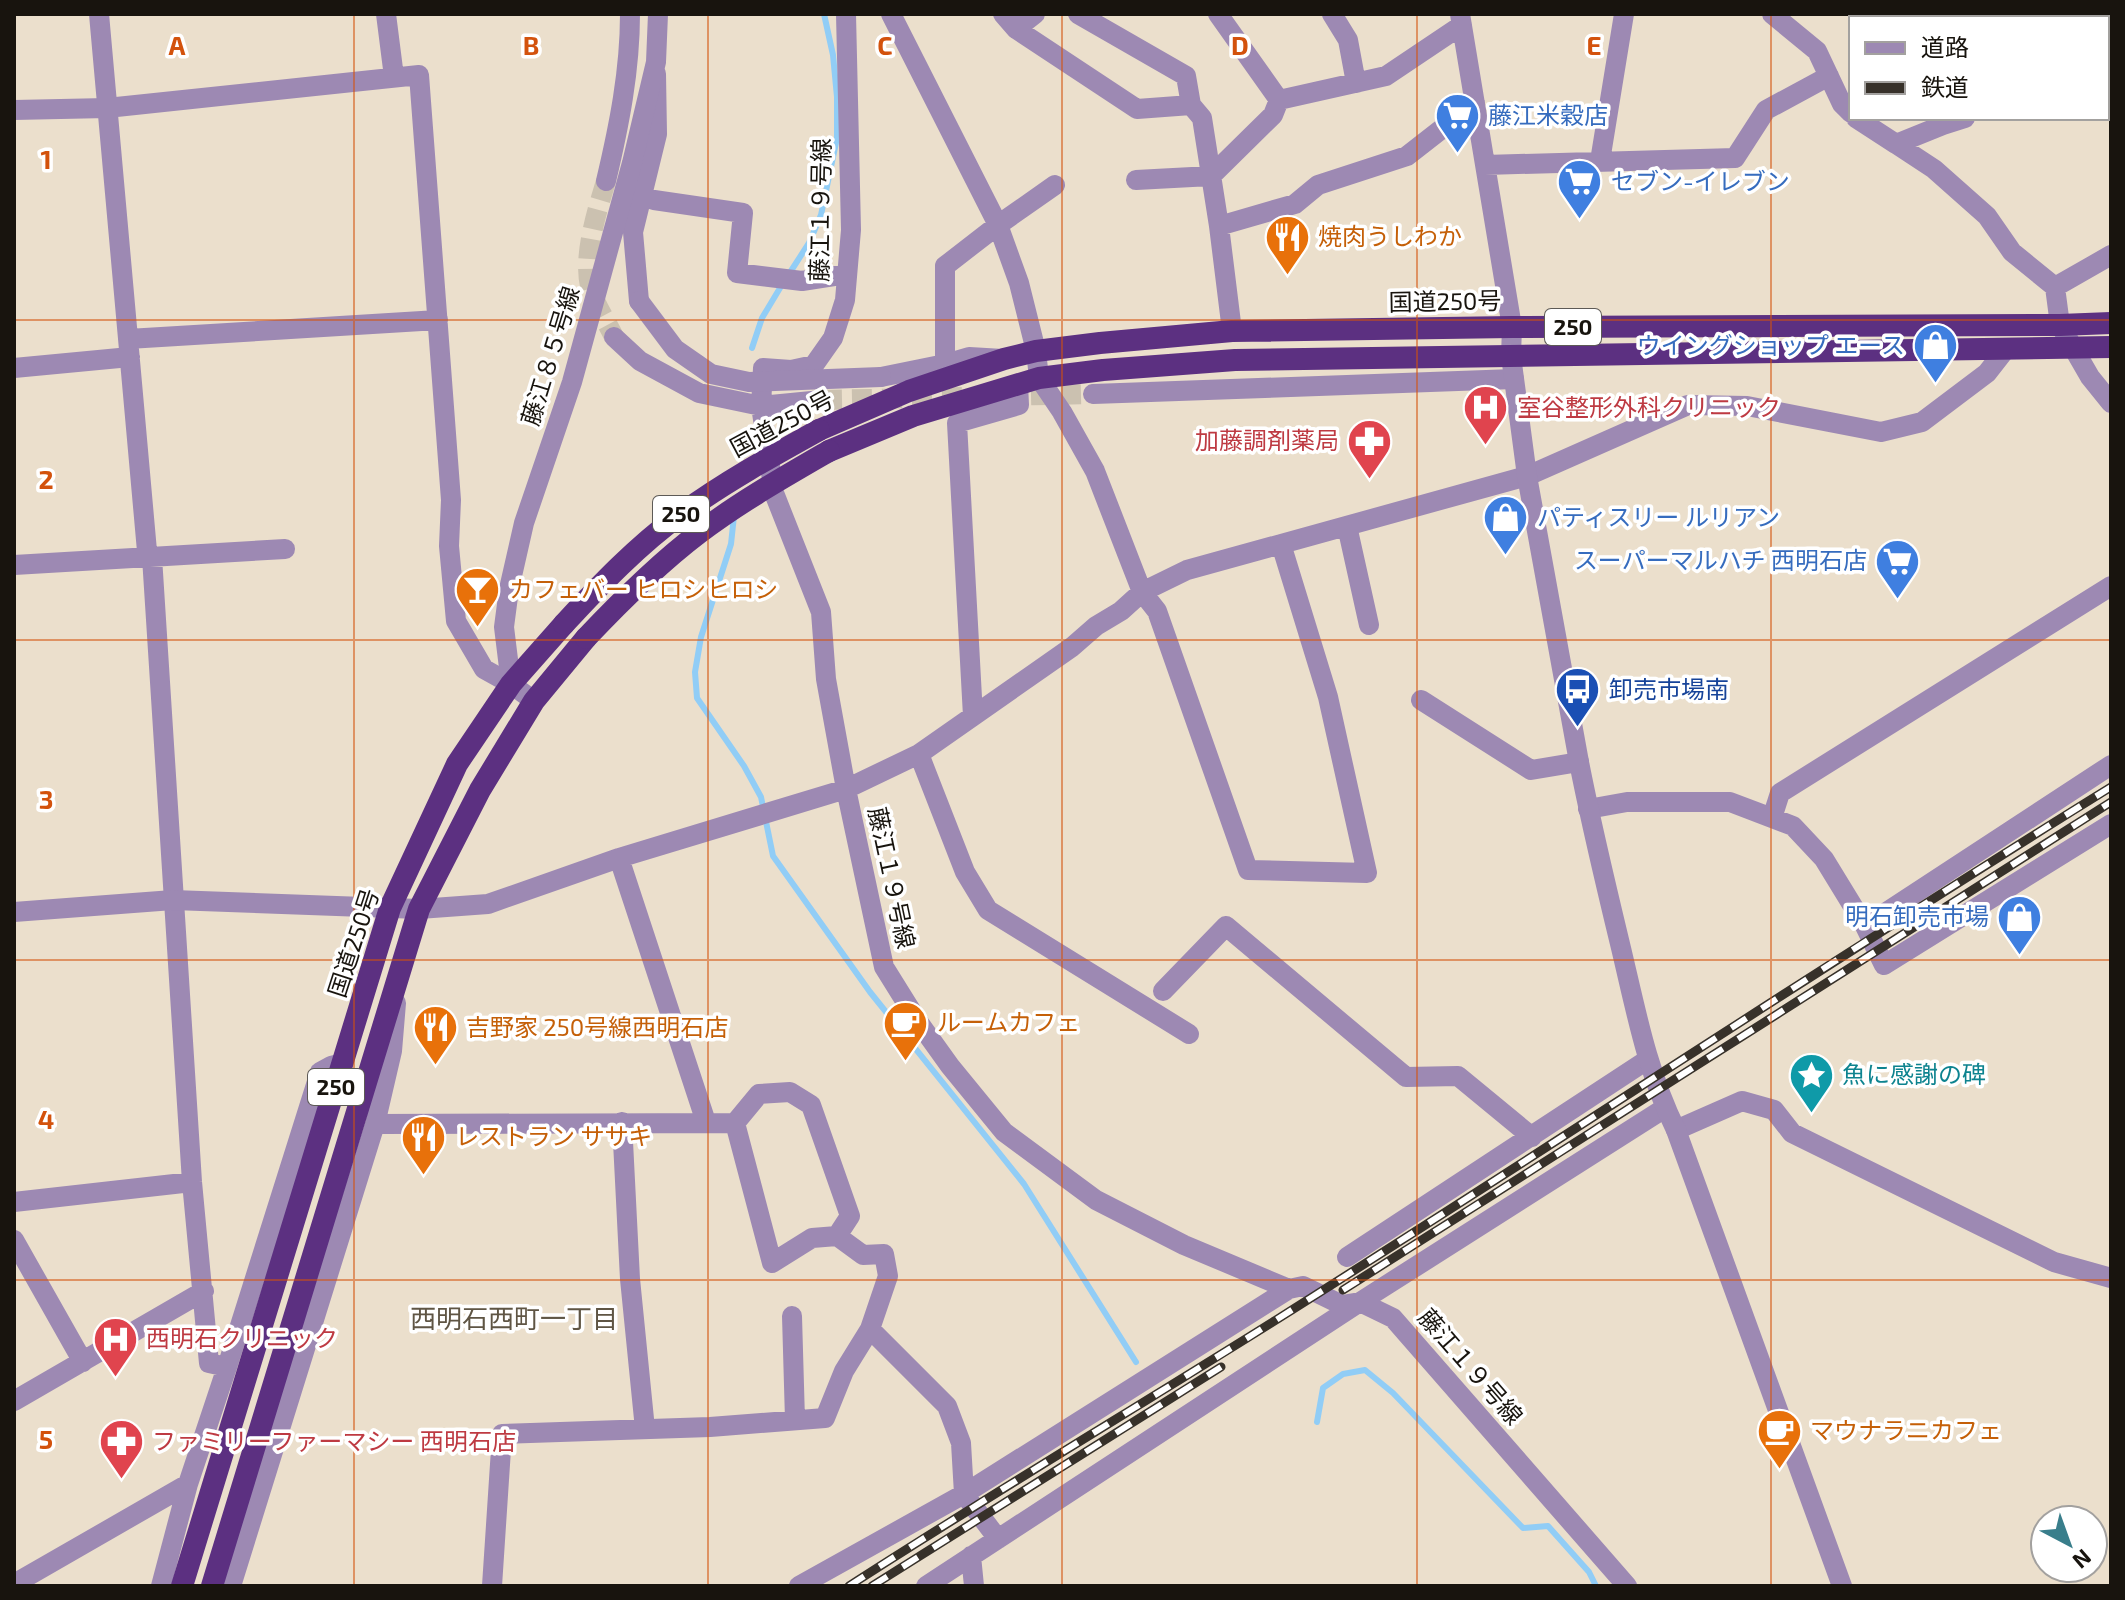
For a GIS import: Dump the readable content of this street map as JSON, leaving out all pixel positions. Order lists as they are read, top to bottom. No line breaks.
{"streets":{"highway":["国道250号","250"],"street":["藤江１９号線","藤江８５号線"]},"crossings":[["国道250号","藤江８５号線"]],"districts":["西明石西町一丁目"],"places":{"supermarket":["藤江米穀店","セブン-イレブン","スーパーマルハチ 西明石店"],"restaurant":["焼肉うしわか","吉野家 250号線西明石店","レストラン ササキ"],"shop":["ウイングショップ エース","パティスリー ルリアン","明石卸売市場"],"hospital":["室谷整形外科クリニック","西明石クリニック"],"pharmacy":["加藤調剤薬局","ファミリーファーマシー 西明石店"],"bar":["カフェバー ヒロシヒロシ"],"bus stop":["卸売市場南"],"cafe":["ルームカフェ","マウナラニカフェ"],"place":["魚に感謝の碑"]},"legend":["道路","鉄道"],"north":"bottom right","grid":{"columns":["A","B","C","D","E"],"rows":["1","2","3","4","5"]}}
